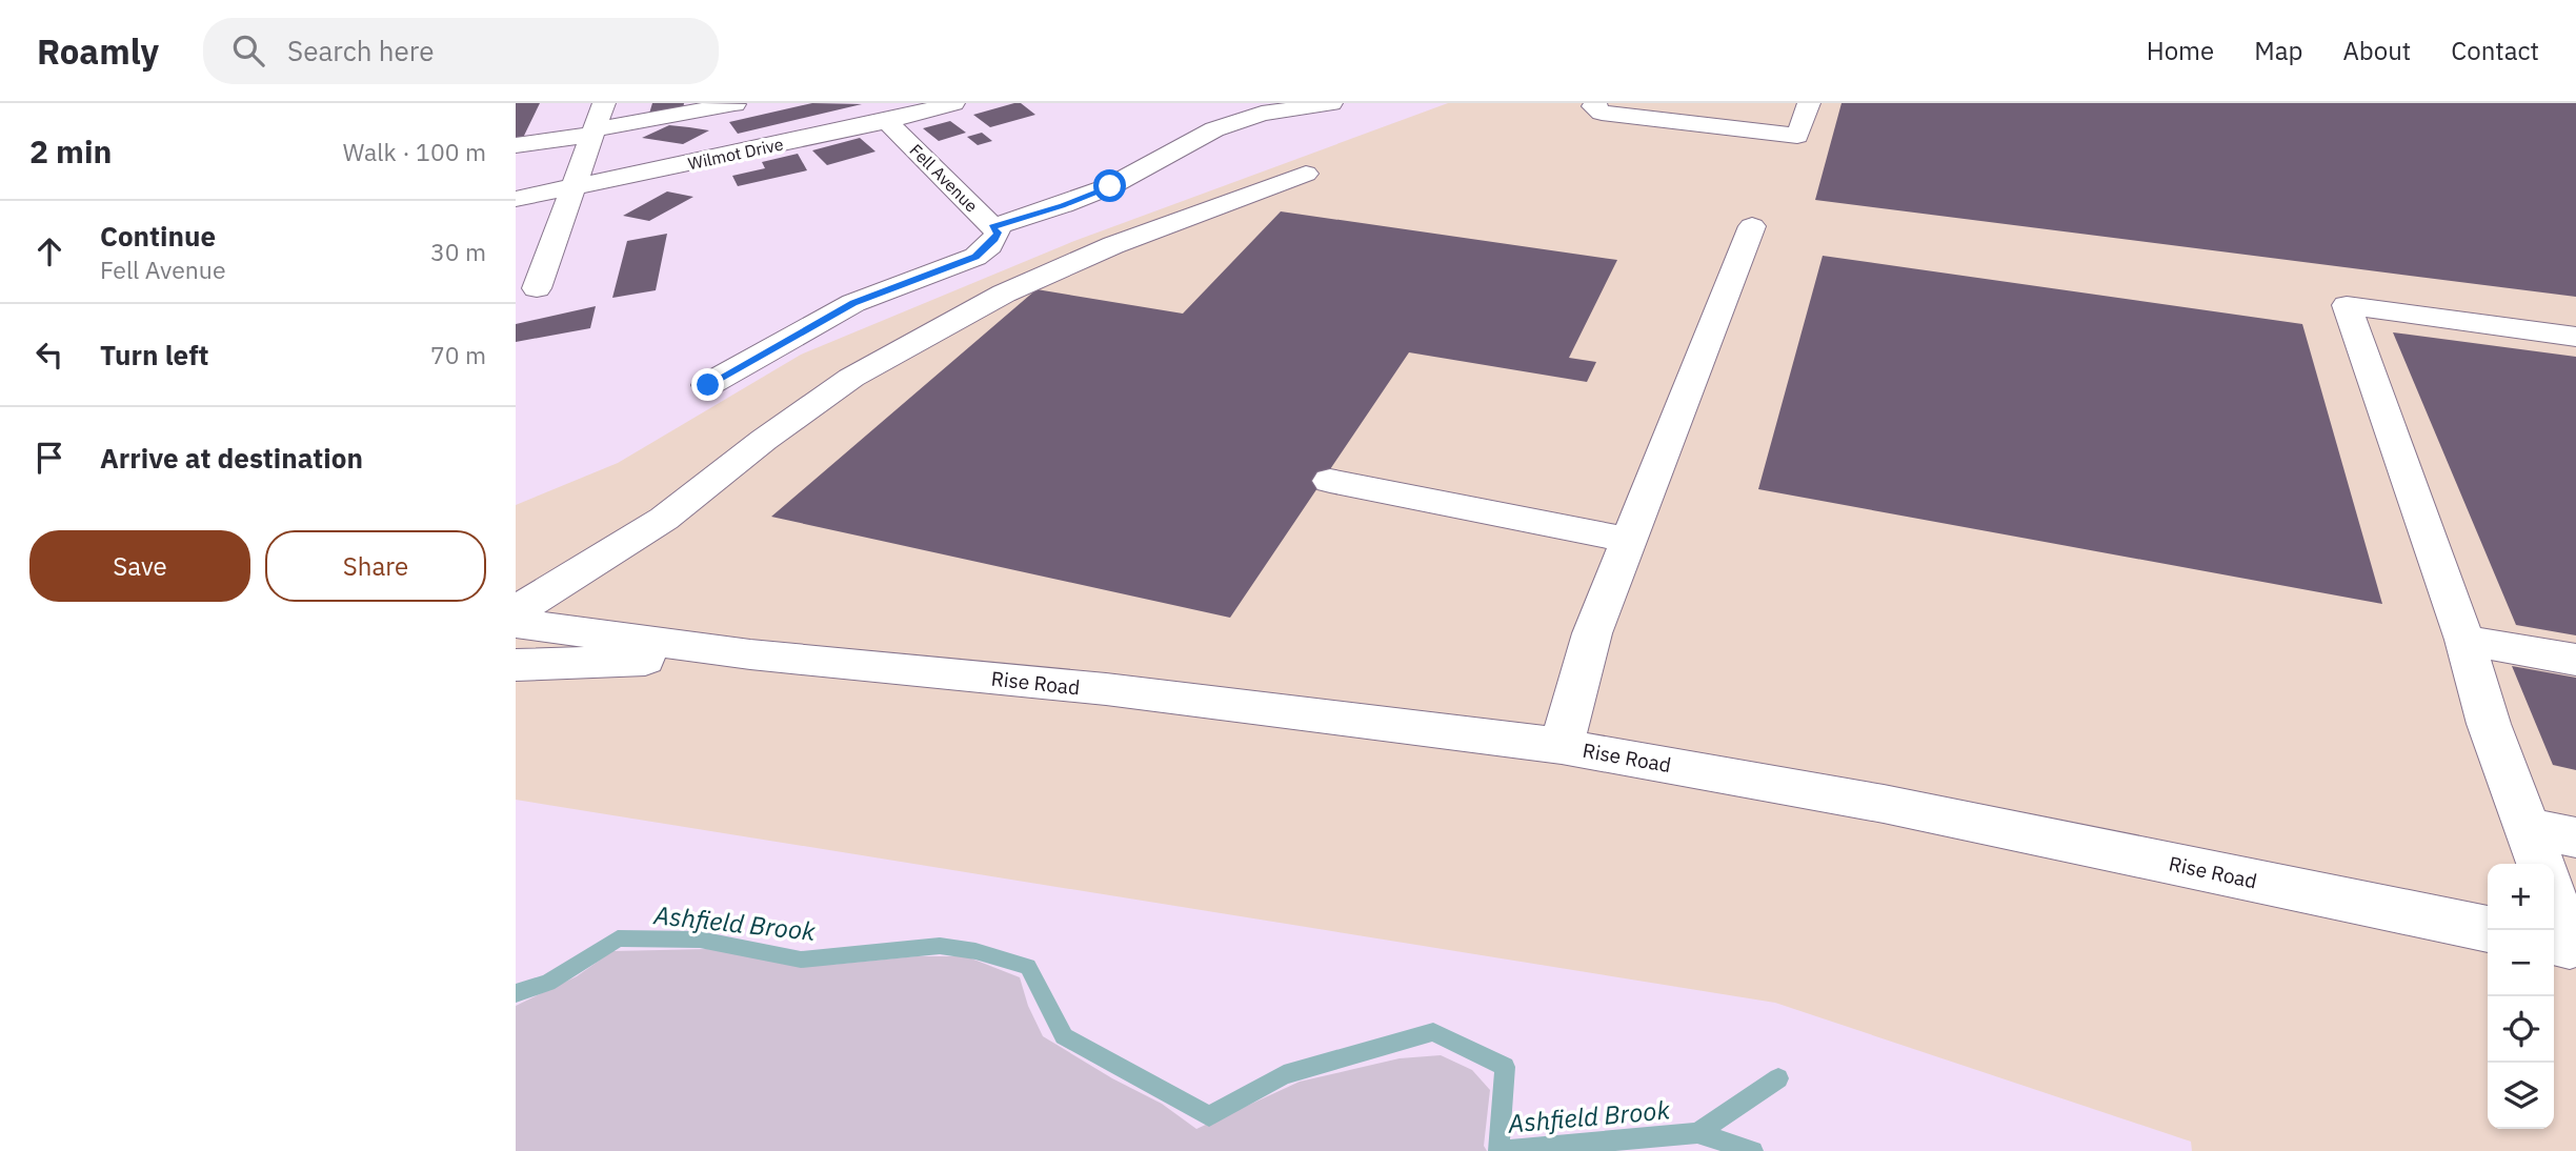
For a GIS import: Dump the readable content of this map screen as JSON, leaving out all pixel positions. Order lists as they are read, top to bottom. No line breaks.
{"streets":{"street":["Wilmot Drive","Fell Avenue","Rise Road"]},"crossings":[["Wilmot Drive","Fell Avenue"]],"water":["Ashfield Brook"],"page":{"header":"Roamly","search":"Search here","nav":["Home","Map","About","Contact"],"heading":["2 min","Walk · 100 m"],"list":[["Continue","Fell Avenue","30 m"],["Turn left","70 m"],"Arrive at destination"],"buttons":["Save","Share"],"map_buttons":["+","−"]}}
